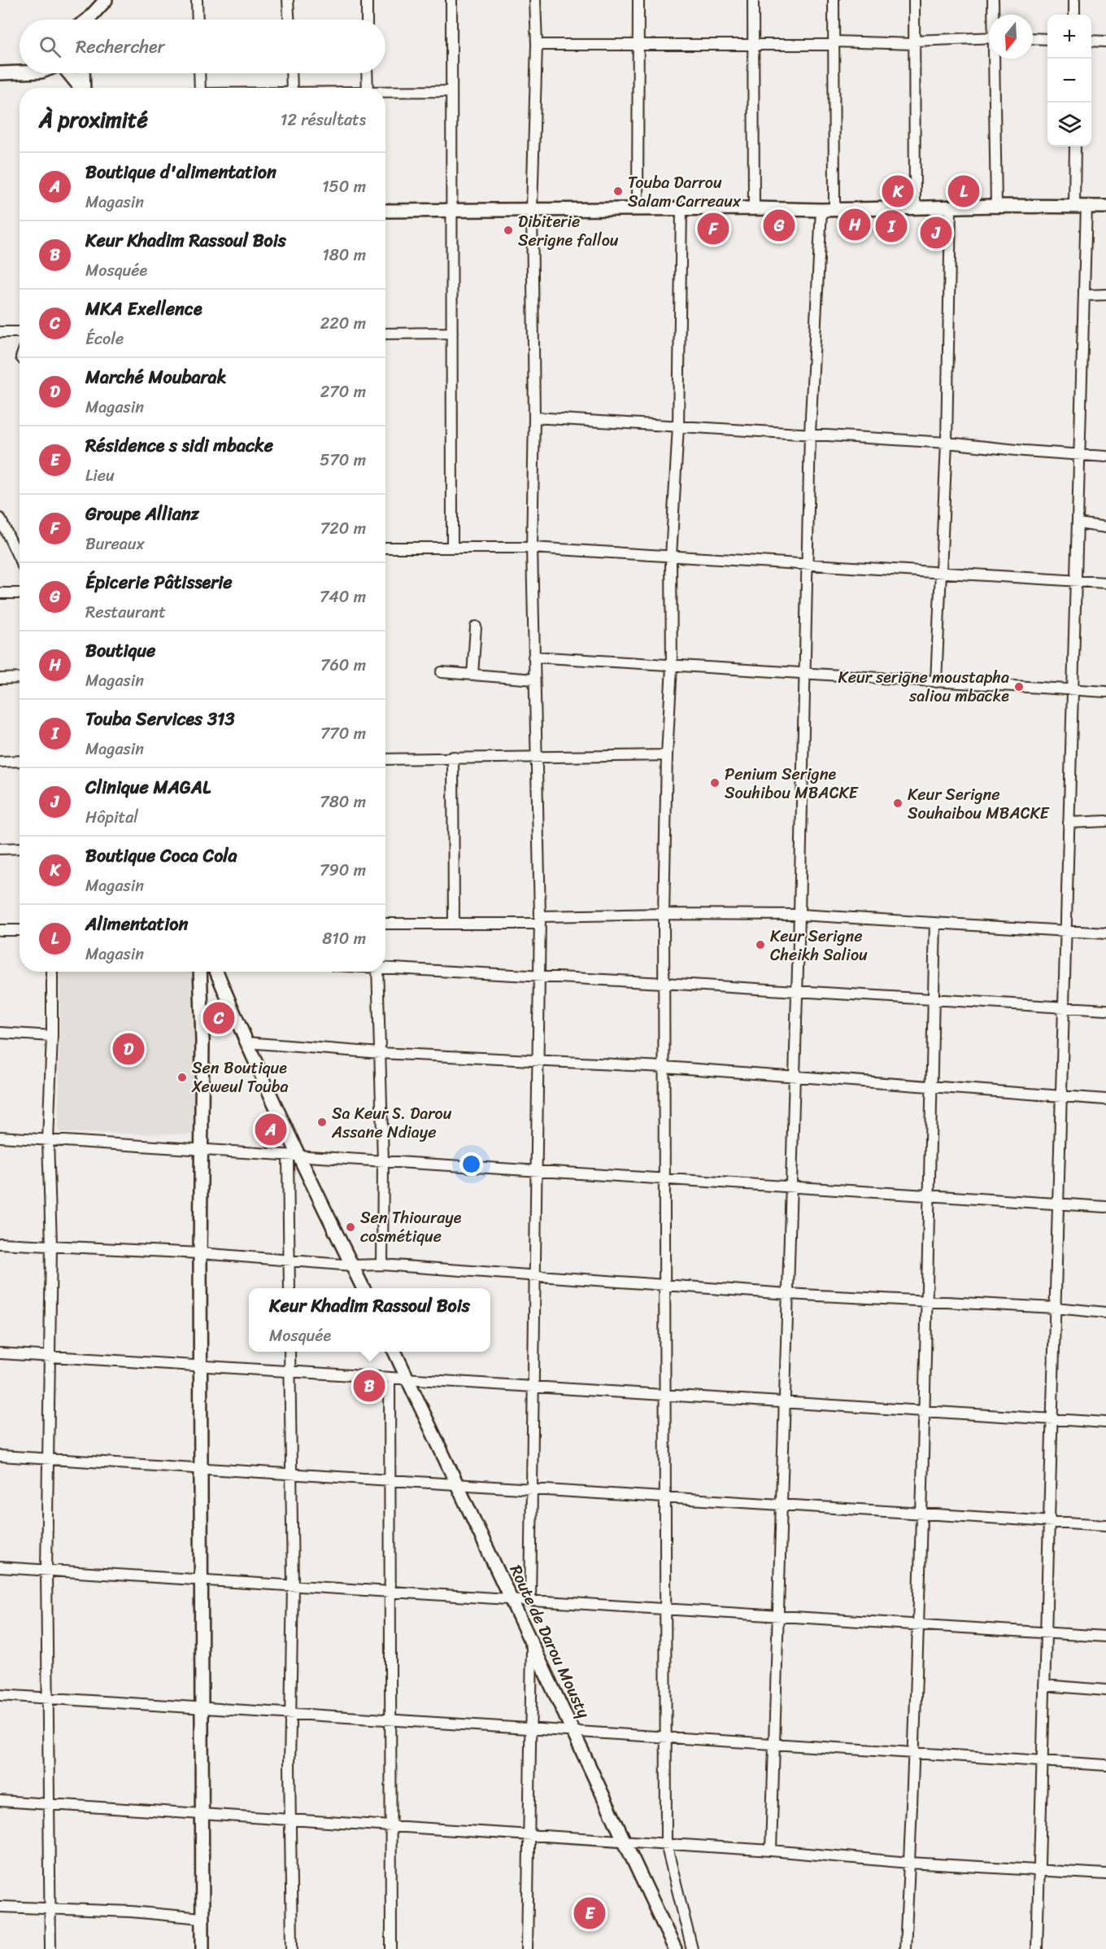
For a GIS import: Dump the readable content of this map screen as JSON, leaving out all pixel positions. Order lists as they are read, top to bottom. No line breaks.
{"streets":{"main road":["Route de Darou Mousty"]},"places":["Touba Darrou Salam Carreaux","Dibiterie Serigne fallou","Keur serigne moustapha saliou mbacke","Penium Serigne Souhibou MBACKE","Keur Serigne Souhaibou MBACKE","Keur Serigne Cheikh Saliou","Sen Boutique Xeweul Touba","Sa Keur S. Darou Assane Ndiaye","Sen Thiouraye cosmétique"],"north":"bottom","page":{"map_buttons":["+","−"],"search":"Rechercher","heading":["À proximité","12 résultats"],"list":[{"mark":"A","name":"Boutique d'alimentation","note":"Magasin","value":"150 m"},{"mark":"B","name":"Keur Khadim Rassoul Bois","note":"Mosquée","value":"180 m"},{"mark":"C","name":"MKA Exellence","note":"École","value":"220 m"},{"mark":"D","name":"Marché Moubarak","note":"Magasin","value":"270 m"},{"mark":"E","name":"Résidence s sidi mbacke","note":"Lieu","value":"570 m"},{"mark":"F","name":"Groupe Allianz","note":"Bureaux","value":"720 m"},{"mark":"G","name":"Épicerie Pâtisserie","note":"Restaurant","value":"740 m"},{"mark":"H","name":"Boutique","note":"Magasin","value":"760 m"},{"mark":"I","name":"Touba Services 313","note":"Magasin","value":"770 m"},{"mark":"J","name":"Clinique MAGAL","note":"Hôpital","value":"780 m"},{"mark":"K","name":"Boutique Coca Cola","note":"Magasin","value":"790 m"},{"mark":"L","name":"Alimentation","note":"Magasin","value":"810 m"}],"pins":["K","L","H","G","I","F","J","C","D","A","B","E"],"popup":["Keur Khadim Rassoul Bois","Mosquée"]}}
